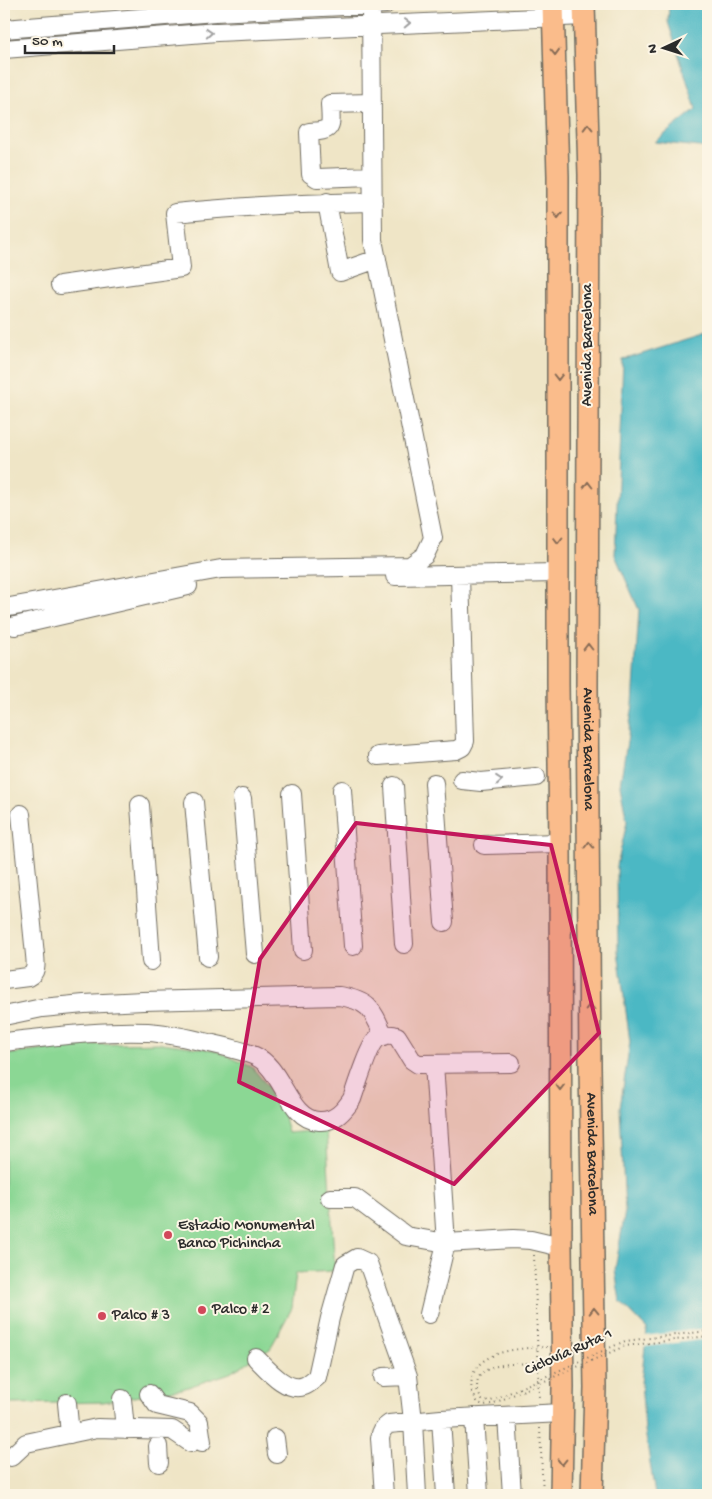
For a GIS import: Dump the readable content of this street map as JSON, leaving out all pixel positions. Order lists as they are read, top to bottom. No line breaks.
{"streets":{"main road":["Avenida Barcelona"],"path":["Ciclovía Ruta 1"]},"places":["Estadio Monumental Banco Pichincha","Palco # 2","Palco # 3"],"scale_bar":"50 m","north":"left"}
